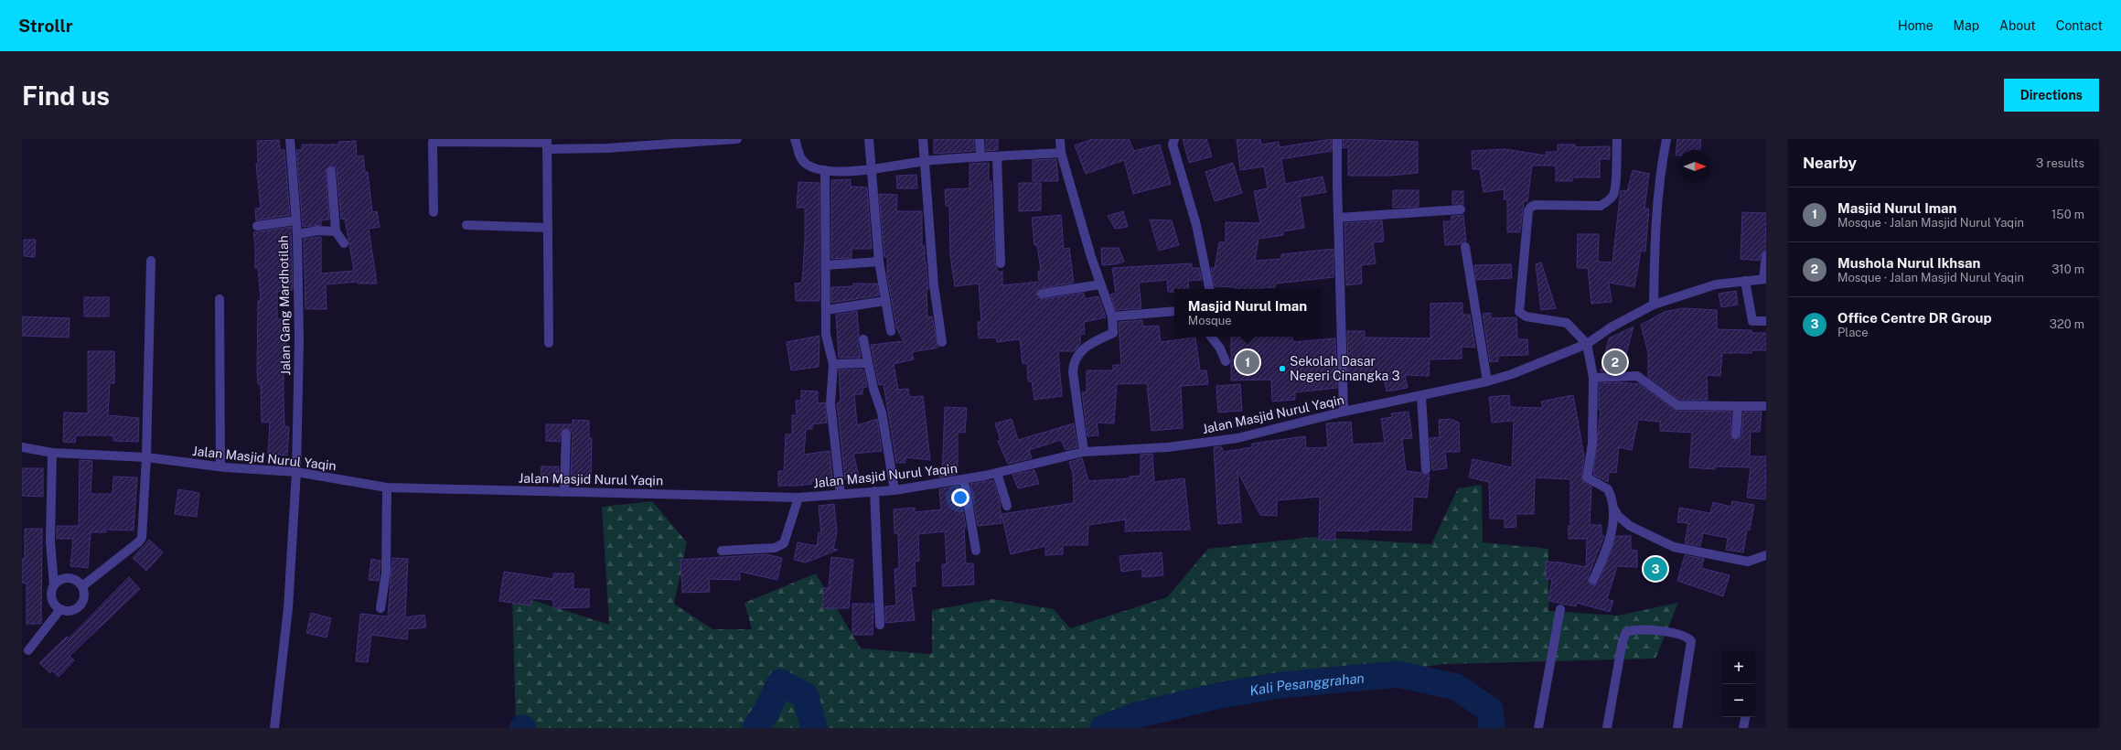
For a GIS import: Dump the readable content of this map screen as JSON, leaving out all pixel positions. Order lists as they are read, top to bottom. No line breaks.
{"streets":{"street":["Jalan Gang Mardhotilah","Jalan Masjid Nurul Yaqin"]},"crossings":[["Jalan Gang Mardhotilah","Jalan Masjid Nurul Yaqin"]],"water":["Kali Pesanggrahan"],"places":["Sekolah Dasar Negeri Cinangka 3"],"north":"right","page":{"header":"Strollr","nav":["Home","Map","About","Contact"],"buttons":"Directions","title":"Find us","heading":["Nearby","3 results"],"list":[{"mark":"1","name":"Masjid Nurul Iman","note":"Mosque · Jalan Masjid Nurul Yaqin","value":"150 m"},{"mark":"2","name":"Mushola Nurul Ikhsan","note":"Mosque · Jalan Masjid Nurul Yaqin","value":"310 m"},{"mark":"3","name":"Office Centre DR Group","note":"Place","value":"320 m"}],"popup":["Masjid Nurul Iman","Mosque"],"pins":["1","2","3"],"map_buttons":["+","−"]}}
